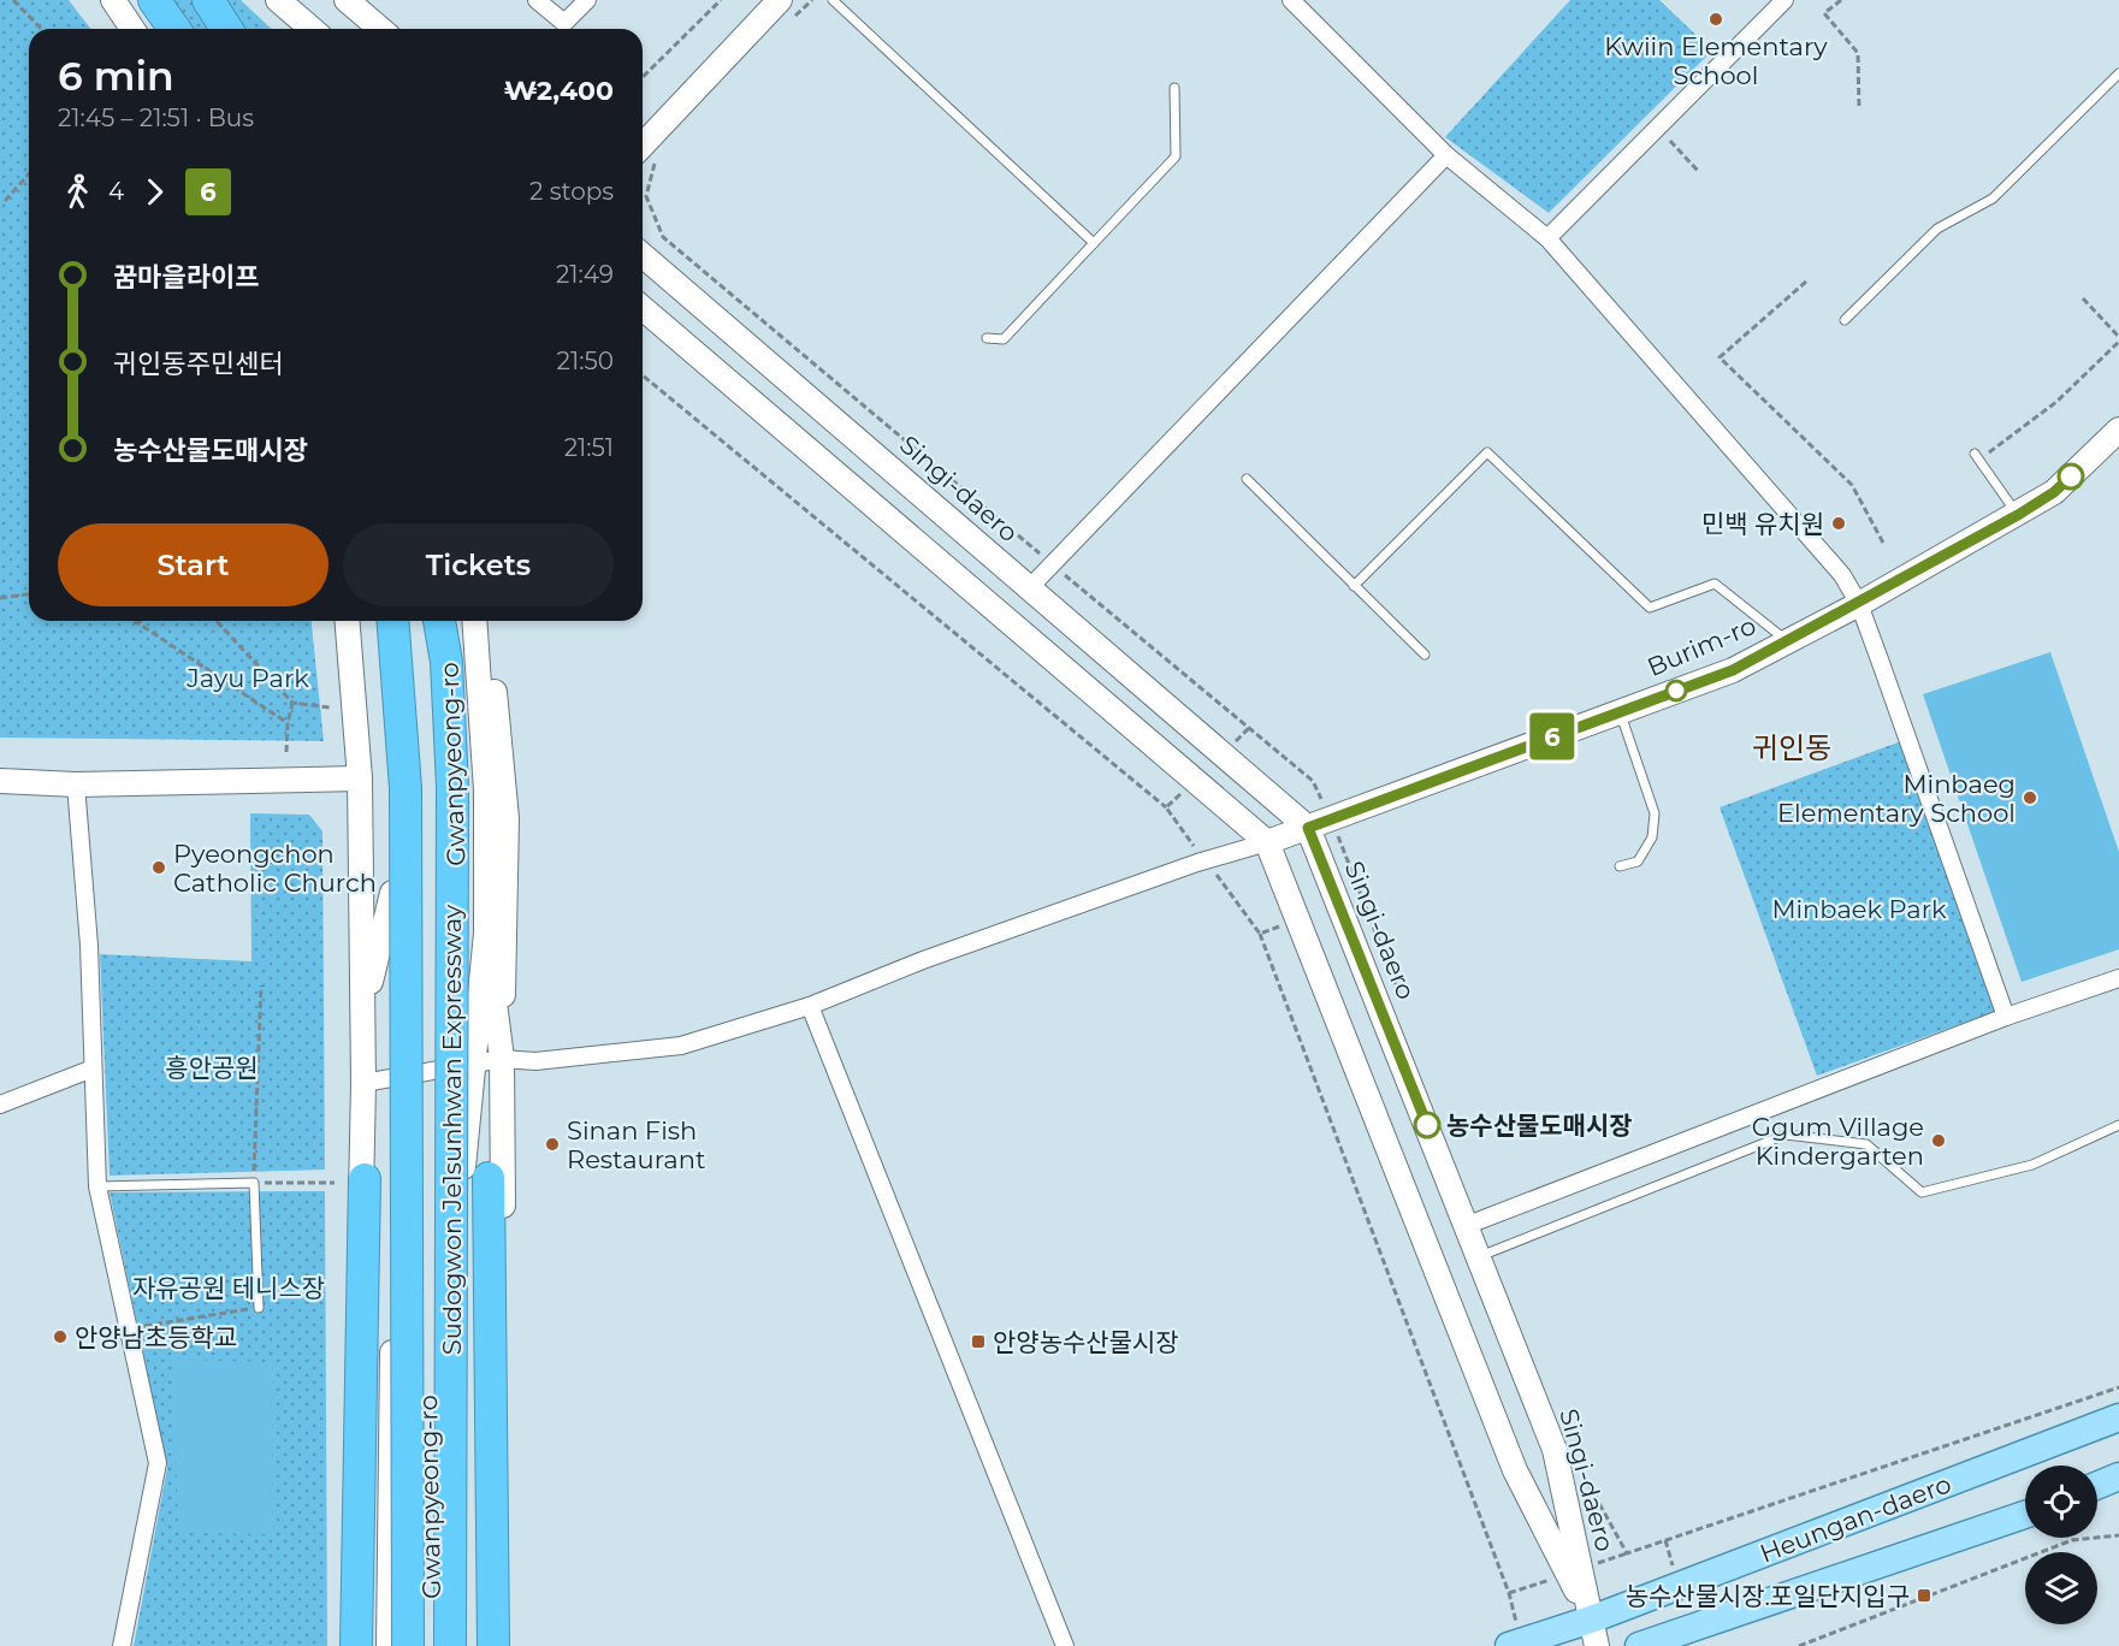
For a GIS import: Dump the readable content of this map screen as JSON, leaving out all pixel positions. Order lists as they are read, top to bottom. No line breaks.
{"streets":{"highway":["Sudogwon Je1sunhwan Expressway"],"main road":["Heungan-daero"],"street":["Singi-daero","Burim-ro","Gwanpyeong-ro"]},"crossings":[["Singi-daero","Burim-ro"],["Singi-daero","Heungan-daero"]],"districts":["귀인동"],"parks":["Jayu Park","Minbaek Park","흥안공원","자유공원 테니스장"],"places":{"other":["Kwiin Elementary School","민백 유치원","Minbaeg Elementary School","Pyeongchon Catholic Church","농수산물도매시장","Ggum Village Kindergarten","Sinan Fish Restaurant","안양남초등학교"],"transit":["안양농수산물시장","농수산물시장.포일단지입구"]},"lines":["bus line 6"],"page":{"on_map":"6","heading":["6 min","21:45 – 21:51 · Bus","₩2,400"],"legs":["4","6","2 stops"],"list":[{"name":"꿈마을라이프","value":"21:49"},{"name":"귀인동주민센터","value":"21:50"},{"name":"농수산물도매시장","value":"21:51"}],"buttons":["Start","Tickets"]}}
